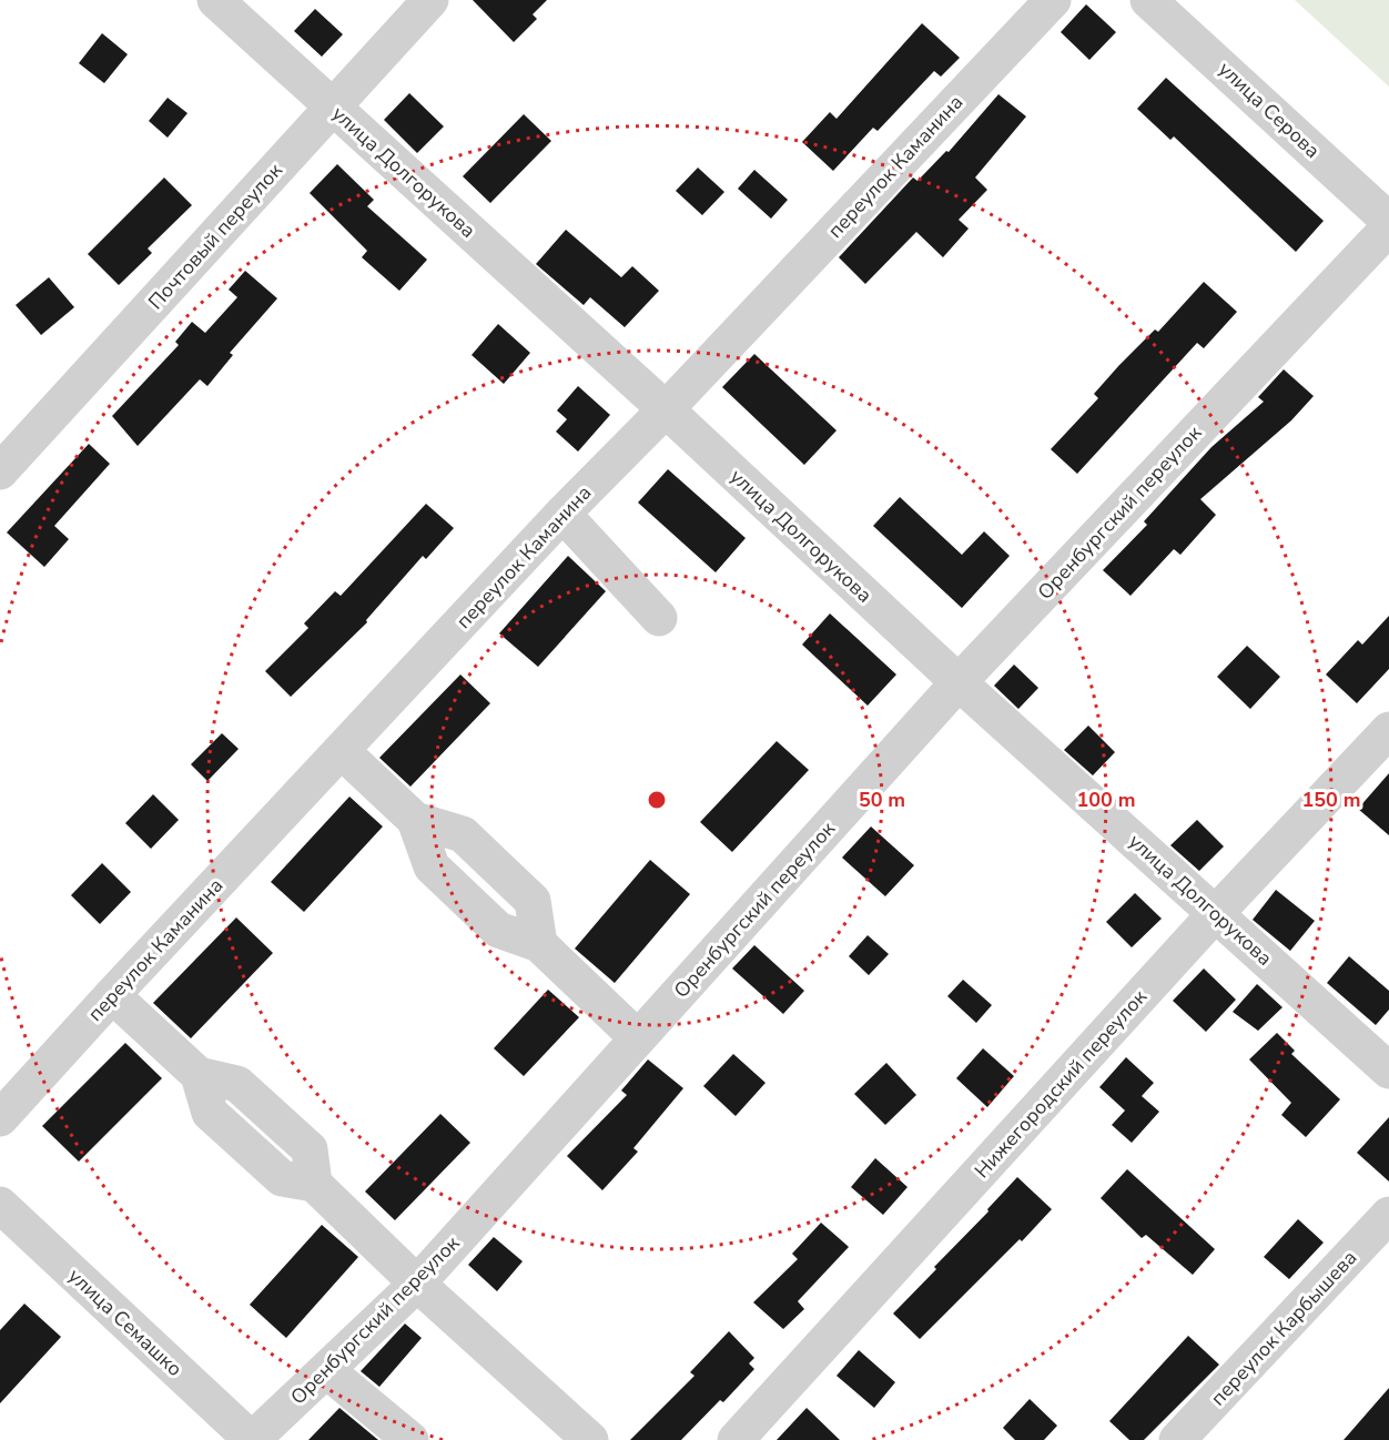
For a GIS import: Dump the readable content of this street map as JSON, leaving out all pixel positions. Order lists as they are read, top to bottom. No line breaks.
{"streets":{"street":["улица Серова","переулок Каманина","улица Долгорукова","Почтовый переулок","Оренбургский переулок","Нижегородский переулок","улица Семашко","переулок Карбышева"]},"crossings":[["переулок Каманина","улица Долгорукова"],["улица Долгорукова","Почтовый переулок"],["улица Долгорукова","Оренбургский переулок"],["улица Долгорукова","Нижегородский переулок"],["Оренбургский переулок","улица Семашко"]],"rings":["50 m","100 m","150 m"]}
